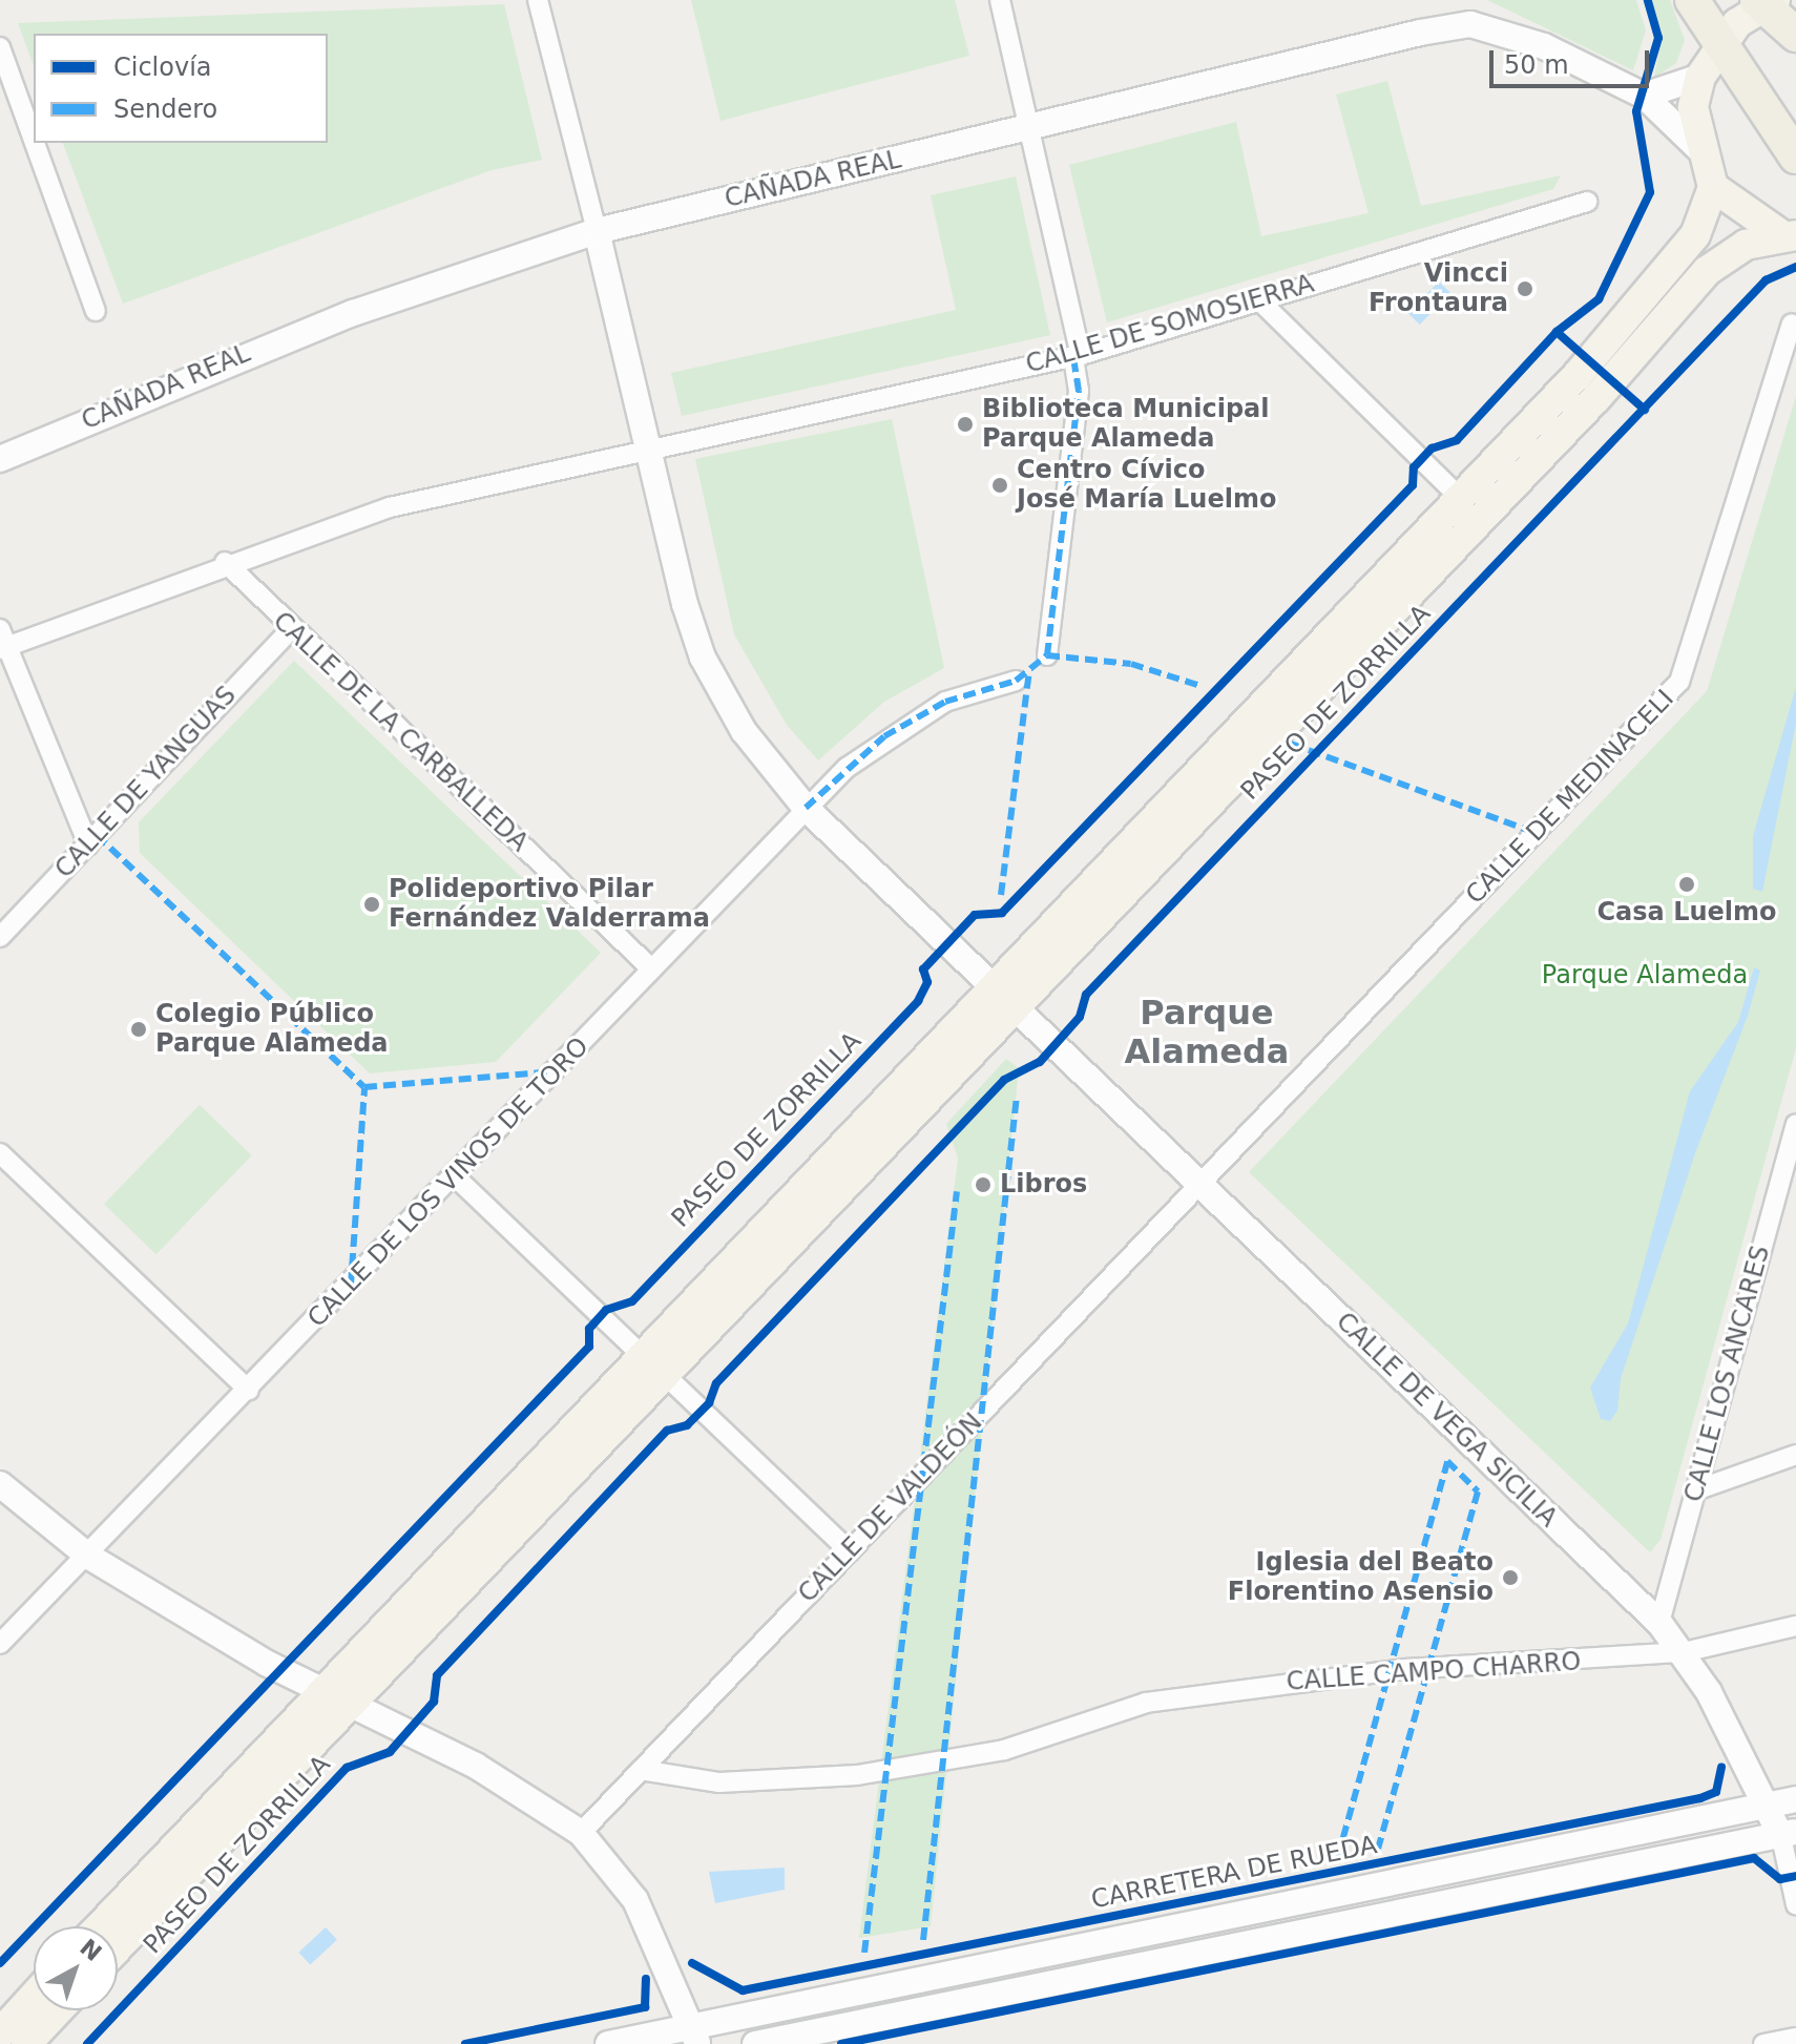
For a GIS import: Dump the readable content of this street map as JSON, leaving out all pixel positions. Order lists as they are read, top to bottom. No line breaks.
{"streets":{"main road":["PASEO DE ZORRILLA"],"street":["CAÑADA REAL","CALLE DE SOMOSIERRA","CALLE DE LA CARBALLEDA","CALLE DE YANGUAS","CALLE DE MEDINACELI","CALLE DE LOS VINOS DE TORO","CALLE LOS ANCARES","CALLE DE VEGA SICILIA","CALLE DE VALDEÓN","CALLE CAMPO CHARRO","CARRETERA DE RUEDA"]},"crossings":[["CAÑADA REAL","CALLE DE VEGA SICILIA"],["CALLE DE SOMOSIERRA","CALLE DE LA CARBALLEDA"],["CALLE DE SOMOSIERRA","CALLE DE VEGA SICILIA"],["PASEO DE ZORRILLA","CALLE DE VEGA SICILIA"],["CALLE DE LA CARBALLEDA","CALLE DE YANGUAS"],["CALLE DE LA CARBALLEDA","CALLE DE LOS VINOS DE TORO"],["CALLE DE MEDINACELI","CALLE DE VEGA SICILIA"],["CALLE DE MEDINACELI","CALLE DE VALDEÓN"],["CALLE DE LOS VINOS DE TORO","CALLE DE VEGA SICILIA"],["CALLE LOS ANCARES","CALLE DE VEGA SICILIA"],["CALLE DE VEGA SICILIA","CALLE DE VALDEÓN"],["CALLE DE VEGA SICILIA","CALLE CAMPO CHARRO"],["CALLE DE VEGA SICILIA","CARRETERA DE RUEDA"],["CALLE DE VALDEÓN","CALLE CAMPO CHARRO"]],"districts":["Parque Alameda"],"parks":["Parque Alameda"],"places":["Vincci Frontaura","Biblioteca Municipal Parque Alameda","Centro Cívico José María Luelmo","Casa Luelmo","Polideportivo Pilar Fernández Valderrama","Colegio Público Parque Alameda","Libros","Iglesia del Beato Florentino Asensio"],"legend":["Ciclovía","Sendero"],"scale_bar":"50 m","north":"top right"}
